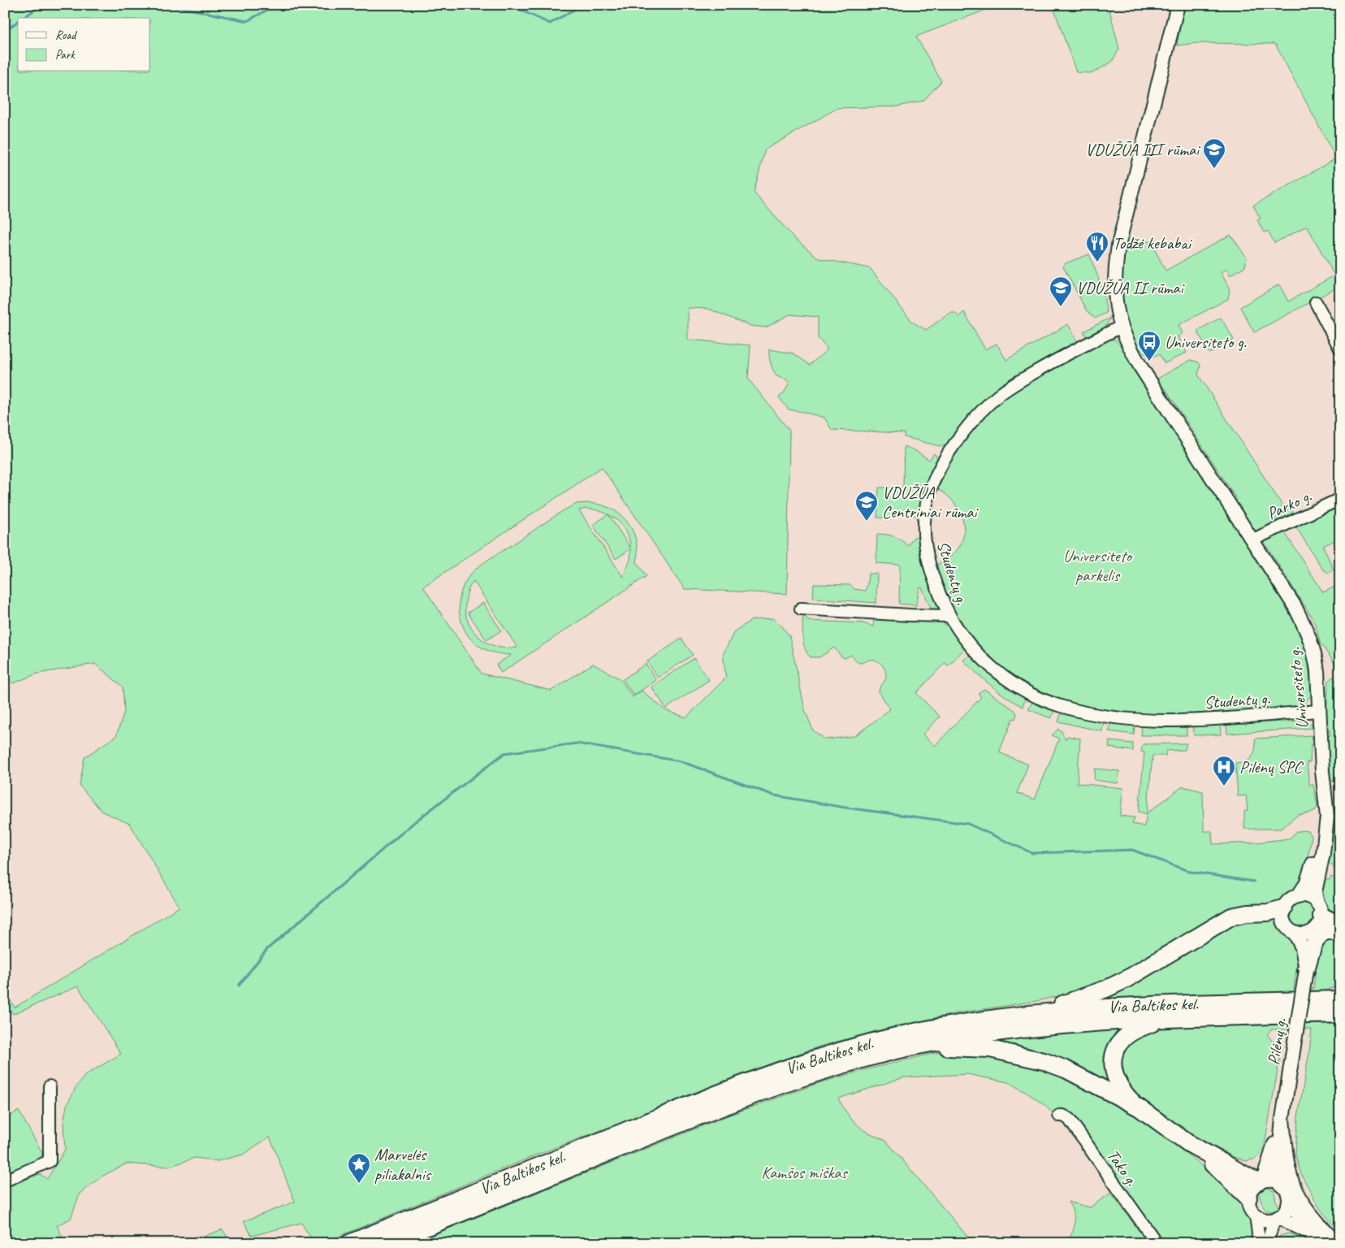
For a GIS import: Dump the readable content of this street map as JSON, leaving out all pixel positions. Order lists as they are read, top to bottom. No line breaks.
{"streets":{"highway":["Via Baltikos kel."],"main road":["Universiteto g.","Pilėnų g."],"street":["Parko g.","Studentų g.","Tako g."]},"crossings":[["Parko g.","Universiteto g."],["Studentų g.","Universiteto g."],["Universiteto g.","Pilėnų g."]],"parks":["Universiteto parkelis","Kamšos miškas"],"places":{"school or university":["VDUŽŪA III rūmai","VDUŽŪA II rūmai","VDUŽŪA Centriniai rūmai"],"restaurant":["Todžė kebabai"],"bus stop":["Universiteto g."],"hospital":["Pilėnų SPC"],"place":["Marvelės piliakalnis"]},"legend":["Road","Park"]}
